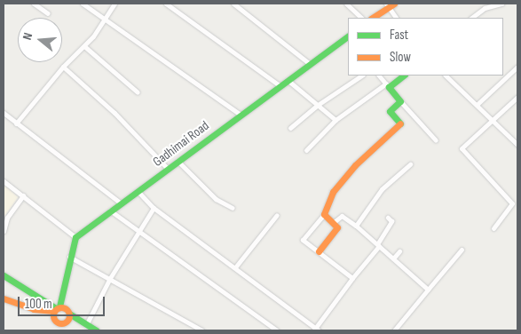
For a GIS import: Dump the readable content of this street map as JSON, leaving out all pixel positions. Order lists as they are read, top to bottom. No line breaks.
{"streets":{"street":["Gadhimai Road"]},"legend":["Fast","Slow"],"scale_bar":"100 m","north":"left"}
